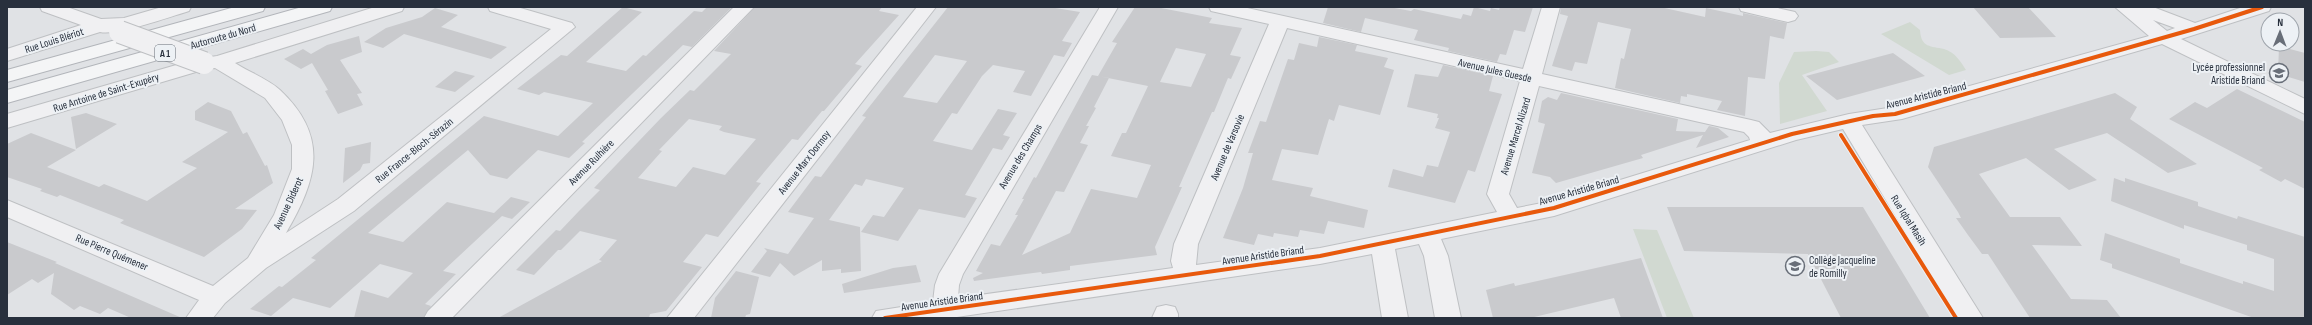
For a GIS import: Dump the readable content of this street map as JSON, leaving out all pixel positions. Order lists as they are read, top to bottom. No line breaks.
{"streets":{"highway":["Autoroute du Nord","A 1"],"street":["Rue Louis Blériot","Avenue Jules Guesde","Rue Antoine de Saint-Exupéry","Avenue Aristide Briand","Avenue Marcel Alizard","Avenue de Varsovie","Rue France-Bloch-Sérazin","Avenue des Champs","Avenue Rulhière","Avenue Marx Dormoy","Avenue Diderot","Rue Iqbal Masih","Rue Pierre Quémener"]},"crossings":[["Rue Louis Blériot","Avenue Diderot"],["Avenue Jules Guesde","Avenue Aristide Briand"],["Avenue Jules Guesde","Avenue Marcel Alizard"],["Avenue Jules Guesde","Avenue de Varsovie"],["Rue Antoine de Saint-Exupéry","Avenue Diderot"],["Avenue Aristide Briand","Avenue Marcel Alizard"],["Avenue Aristide Briand","Avenue de Varsovie"],["Avenue Aristide Briand","Avenue des Champs"],["Avenue Aristide Briand","Rue Iqbal Masih"],["Rue France-Bloch-Sérazin","Avenue Diderot"],["Avenue Diderot","Rue Pierre Quémener"]],"places":{"school or university":["Lycée professionnel Aristide Briand","Collège Jacqueline de Romilly"]},"north":"top"}
